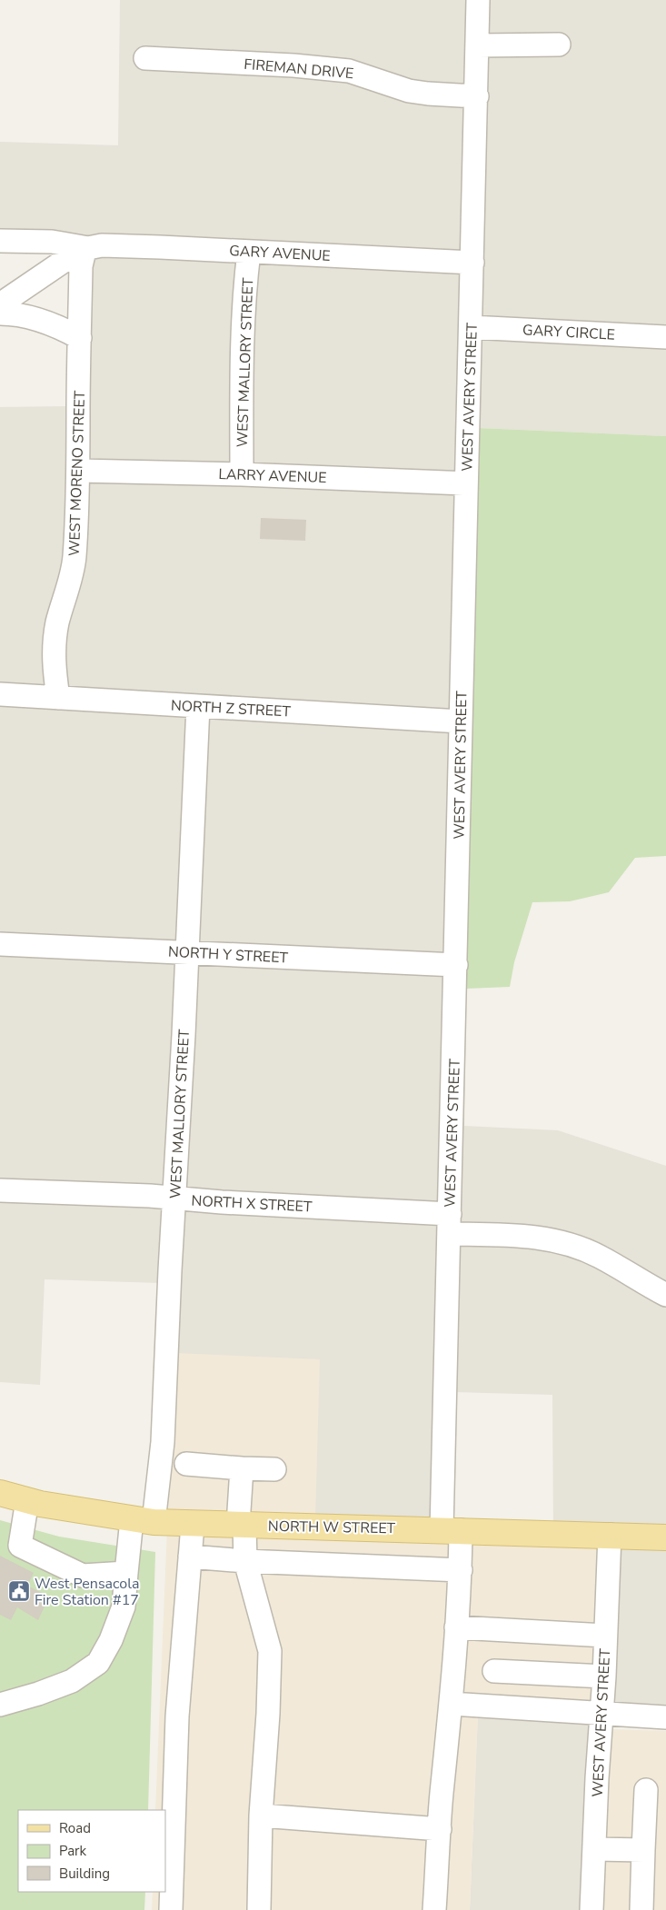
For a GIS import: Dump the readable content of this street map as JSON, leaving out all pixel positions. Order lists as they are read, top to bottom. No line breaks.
{"streets":{"main road":["NORTH W STREET"],"street":["FIREMAN DRIVE","GARY AVENUE","GARY CIRCLE","WEST MALLORY STREET","WEST AVERY STREET","WEST MORENO STREET","LARRY AVENUE","NORTH Z STREET","NORTH Y STREET","NORTH X STREET"]},"crossings":[["FIREMAN DRIVE","WEST AVERY STREET"],["GARY AVENUE","WEST MALLORY STREET"],["GARY AVENUE","WEST AVERY STREET"],["GARY AVENUE","WEST MORENO STREET"],["GARY CIRCLE","WEST AVERY STREET"],["WEST MALLORY STREET","LARRY AVENUE"],["WEST MALLORY STREET","NORTH Z STREET"],["WEST MALLORY STREET","NORTH Y STREET"],["WEST MALLORY STREET","NORTH X STREET"],["WEST MALLORY STREET","NORTH W STREET"],["WEST AVERY STREET","LARRY AVENUE"],["WEST AVERY STREET","NORTH Z STREET"],["WEST AVERY STREET","NORTH Y STREET"],["WEST AVERY STREET","NORTH X STREET"],["WEST AVERY STREET","NORTH W STREET"],["WEST MORENO STREET","LARRY AVENUE"],["WEST MORENO STREET","NORTH Z STREET"]],"places":{"public building":["West Pensacola Fire Station #17"]},"legend":["Road","Park","Building"]}
